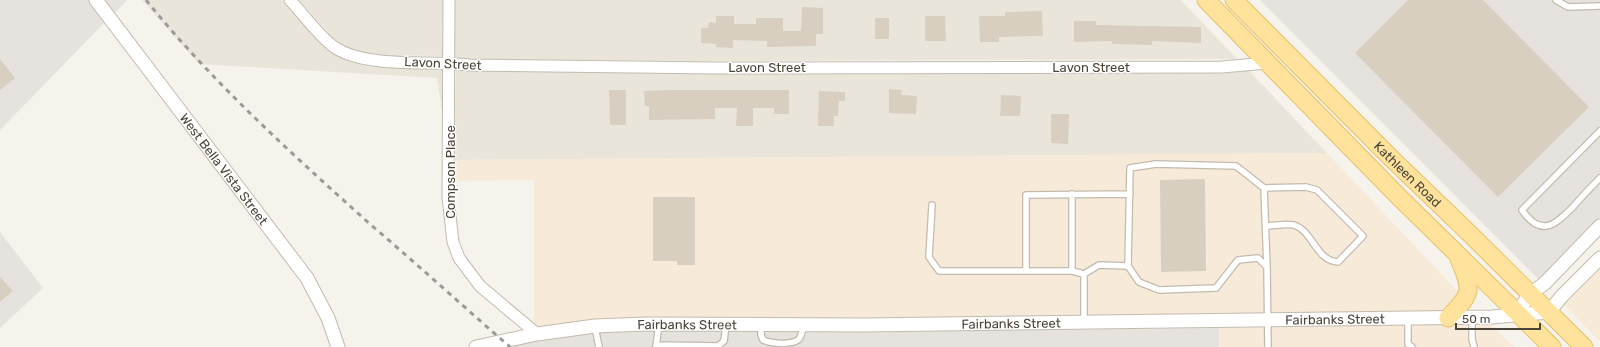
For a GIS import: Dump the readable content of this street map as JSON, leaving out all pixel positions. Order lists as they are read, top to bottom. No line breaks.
{"streets":{"main road":["Kathleen Road"],"street":["Lavon Street","West Bella Vista Street","Compson Place","Fairbanks Street"]},"crossings":[["Lavon Street","Compson Place"],["Lavon Street","Kathleen Road"],["Compson Place","Fairbanks Street"],["Kathleen Road","Fairbanks Street"]],"scale_bar":"50 m"}
